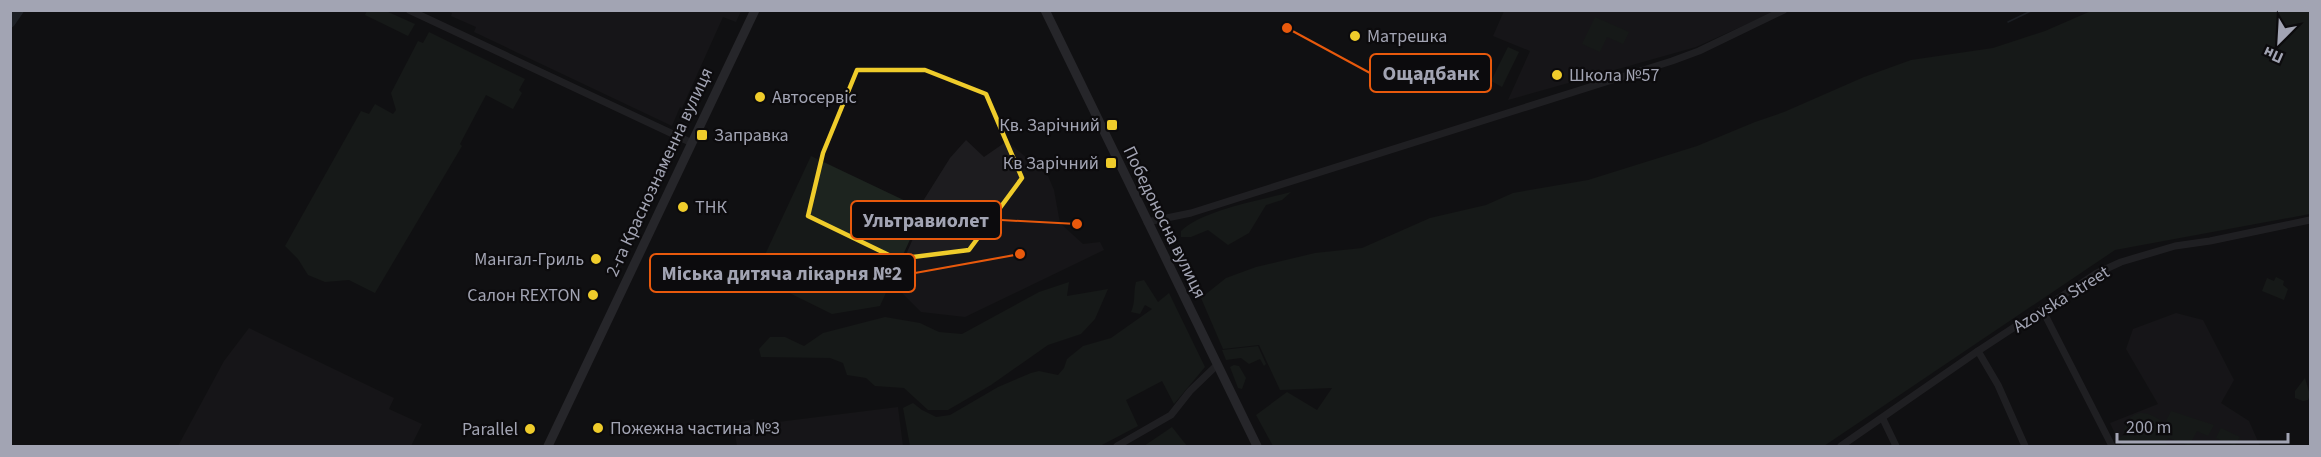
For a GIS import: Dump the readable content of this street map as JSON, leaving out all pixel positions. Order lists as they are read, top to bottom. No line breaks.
{"streets":{"street":["2-га Краснознаменна вулиця","Победоносна вулиця","Azovska Street"]},"places":{"other":["Ощадбанк","Матрешка","Школа №57","Автосервіс","ТНК","Ультравиолет","Міська дитяча лікарня №2","Мангал-Гриль","Салон REXTON","Пожежна частина №3","Parallel"],"transit":["Кв. Зарічний","Заправка","Кв Зарічний"]},"scale_bar":"200 m","north":"bottom left"}
